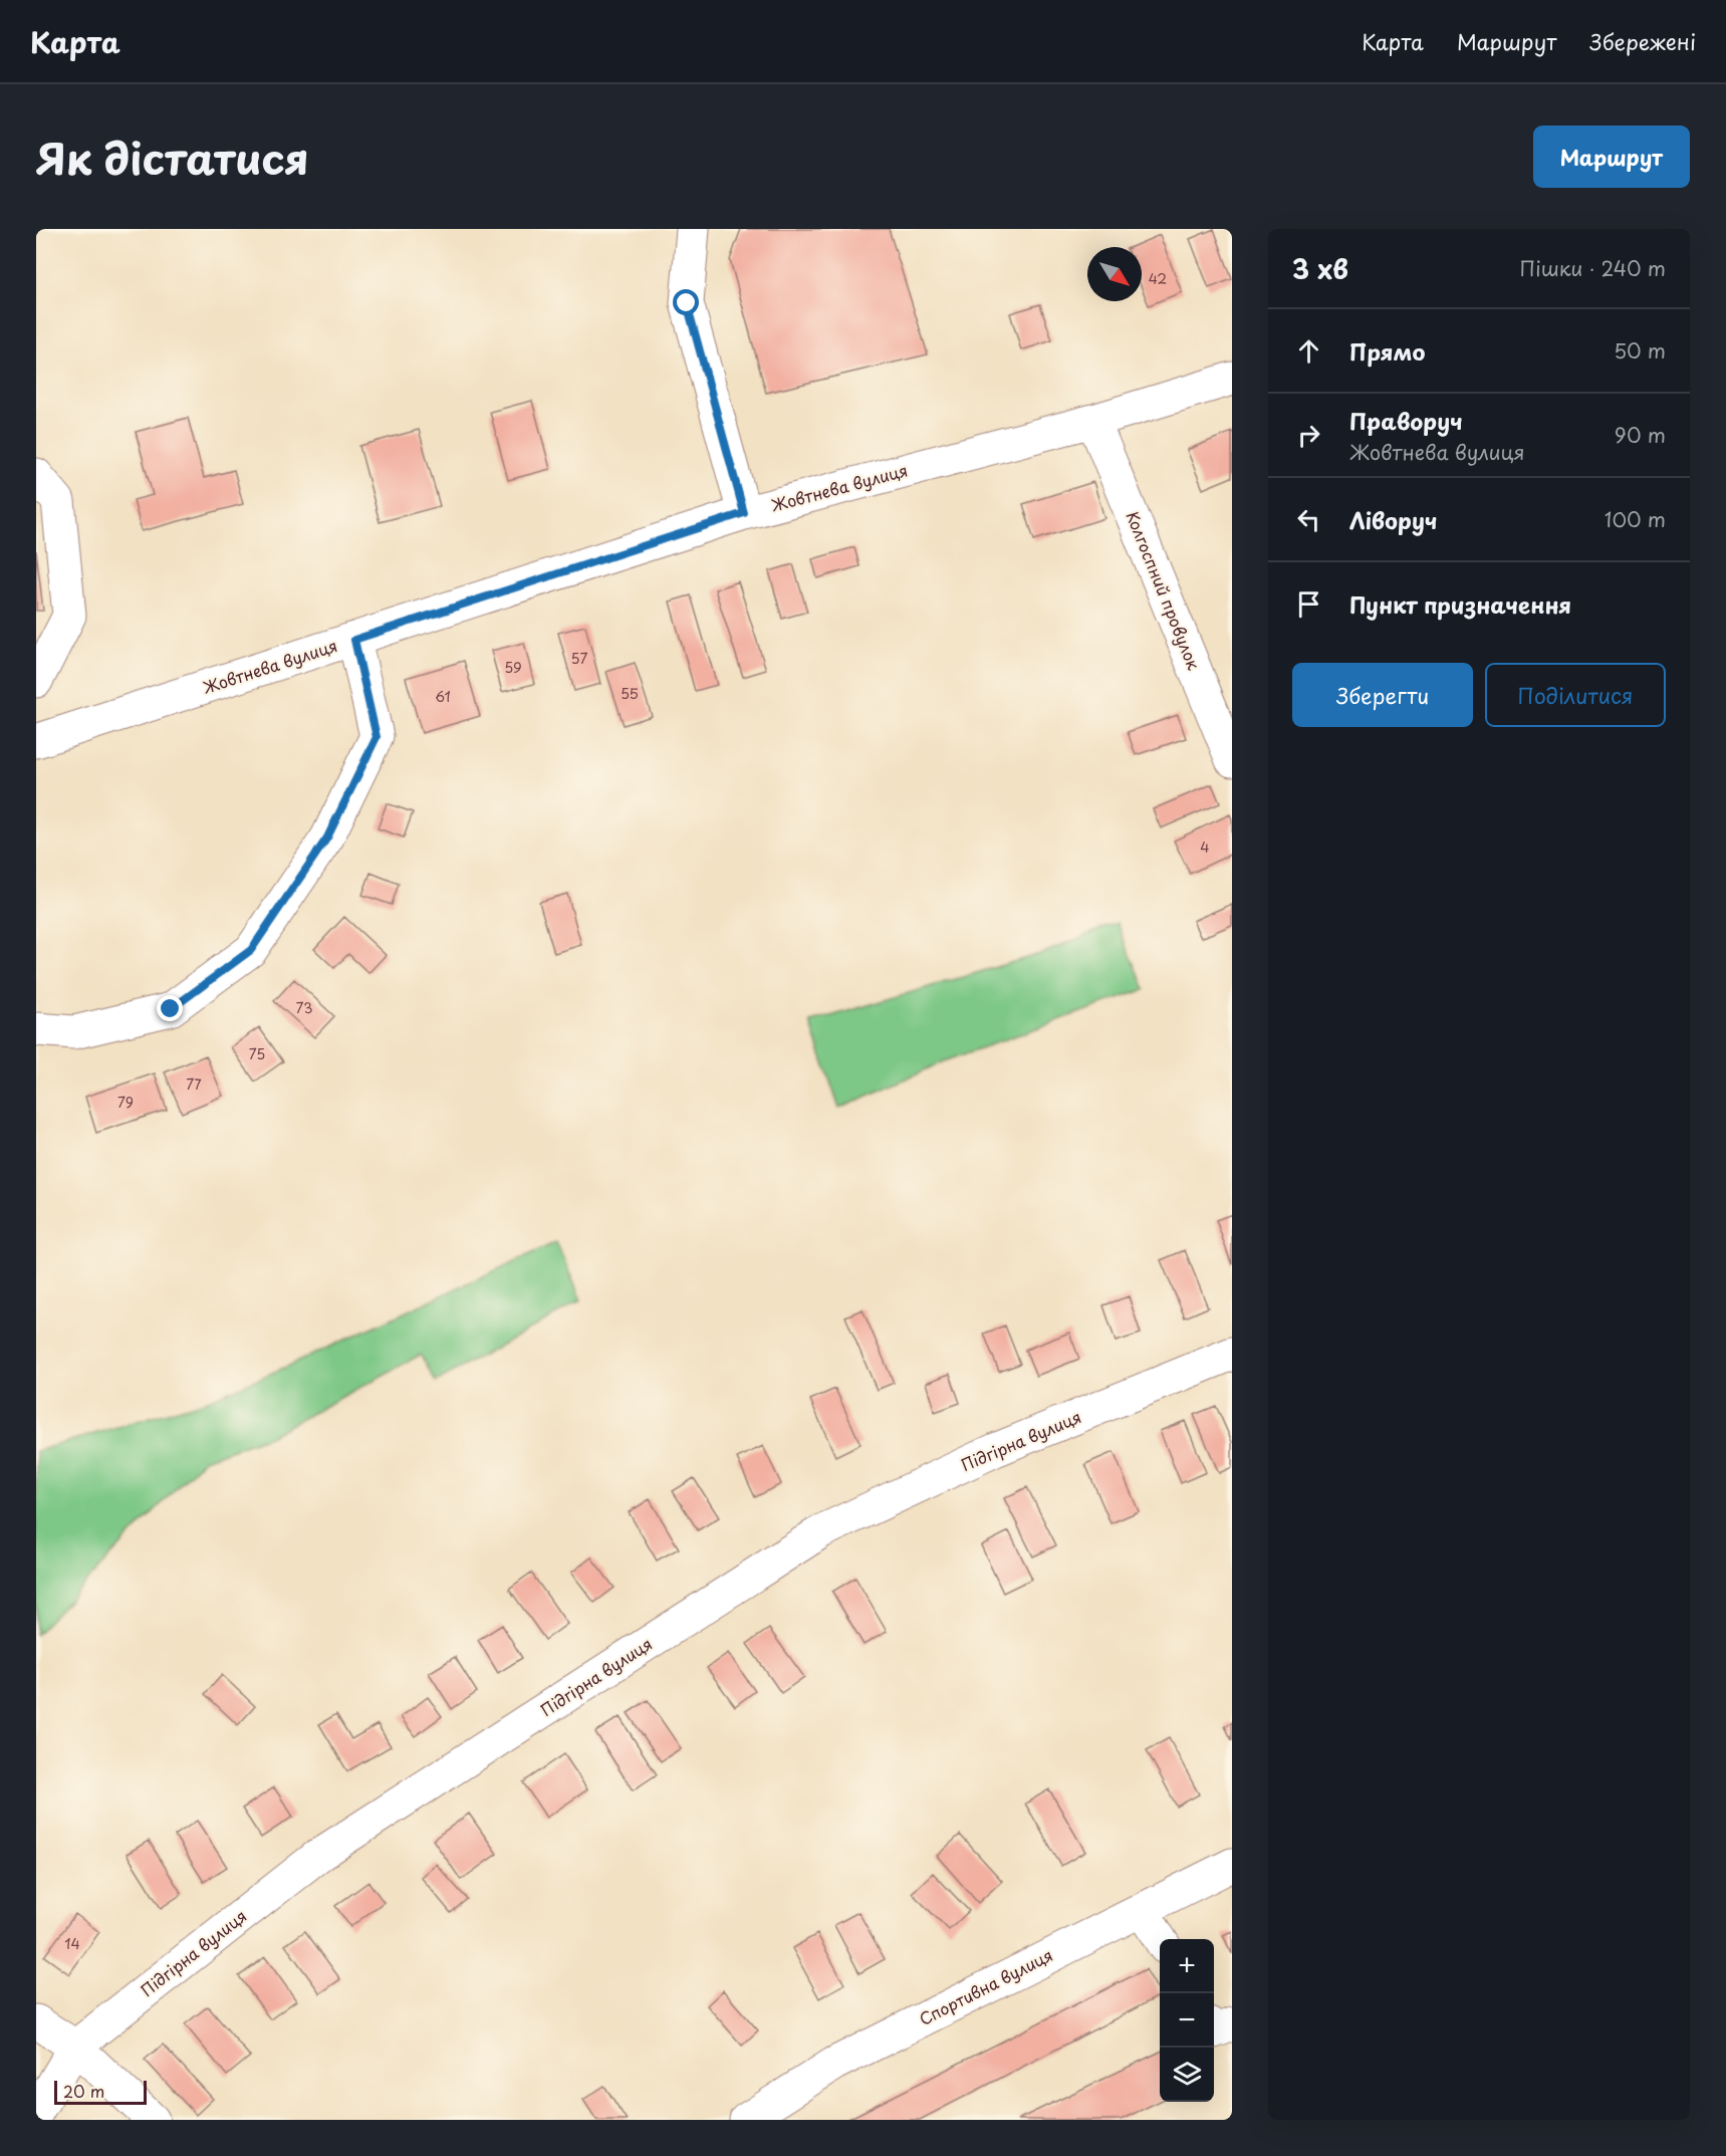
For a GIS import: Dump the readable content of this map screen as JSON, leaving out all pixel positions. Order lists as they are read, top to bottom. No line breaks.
{"streets":{"street":["Жовтнева вулиця","Колгоспний провулок","Підгірна вулиця","Спортивна вулиця"]},"crossings":[["Жовтнева вулиця","Колгоспний провулок"]],"house_numbers":["42","57","59","55","61","4","73","75","77","79","14"],"scale_bar":"20 m","north":"bottom right","page":{"header":"Карта","nav":["Карта","Маршрут","Збережені"],"title":"Як дістатися","buttons":["Маршрут",["Зберегти","Поділитися"]],"heading":["3 хв","Пішки · 240 m"],"list":[["Прямо","50 m"],["Праворуч","Жовтнева вулиця","90 m"],["Ліворуч","100 m"],"Пункт призначення"],"map_buttons":["+","−"],"scale":"20 m"}}
